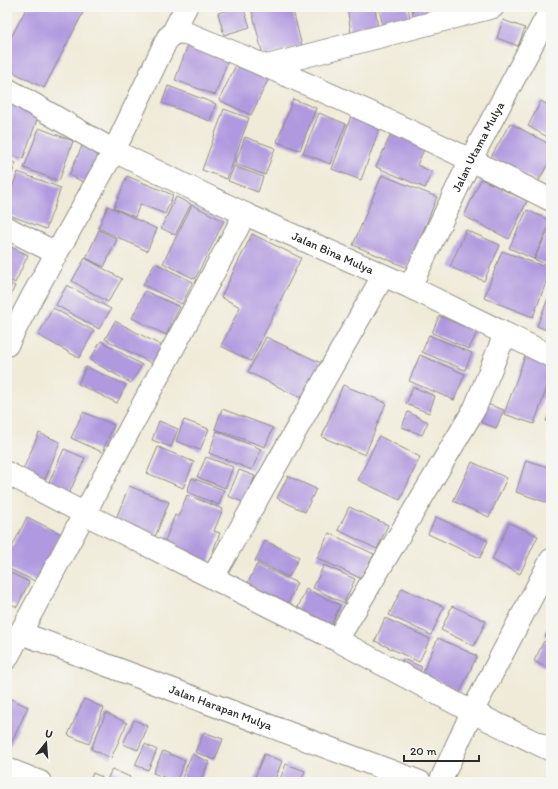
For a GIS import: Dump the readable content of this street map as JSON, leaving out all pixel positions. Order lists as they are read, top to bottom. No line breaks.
{"streets":{"street":["Jalan Utama Mulya","Jalan Bina Mulya","Jalan Harapan Mulya"]},"crossings":[["Jalan Utama Mulya","Jalan Bina Mulya"]],"scale_bar":"20 m","north":"top"}
